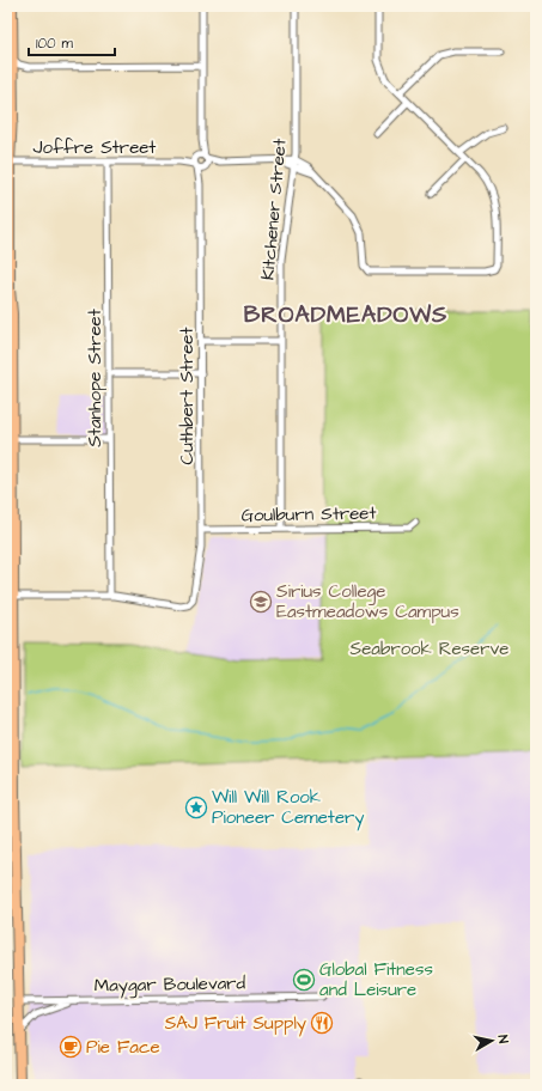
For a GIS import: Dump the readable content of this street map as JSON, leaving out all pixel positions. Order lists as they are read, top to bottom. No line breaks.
{"streets":{"street":["Joffre Street","Kitchener Street","Stanhope Street","Cuthbert Street","Goulburn Street","Maygar Boulevard"]},"crossings":[["Joffre Street","Kitchener Street"],["Joffre Street","Stanhope Street"],["Joffre Street","Cuthbert Street"],["Kitchener Street","Goulburn Street"],["Stanhope Street","Cuthbert Street"],["Cuthbert Street","Goulburn Street"]],"districts":["BROADMEADOWS"],"parks":["Seabrook Reserve"],"places":{"school or university":["Sirius College Eastmeadows Campus"],"place":["Will Will Rook Pioneer Cemetery"],"sports":["Global Fitness and Leisure"],"restaurant":["SAJ Fruit Supply"],"cafe":["Pie Face"]},"scale_bar":"100 m","north":"right"}
